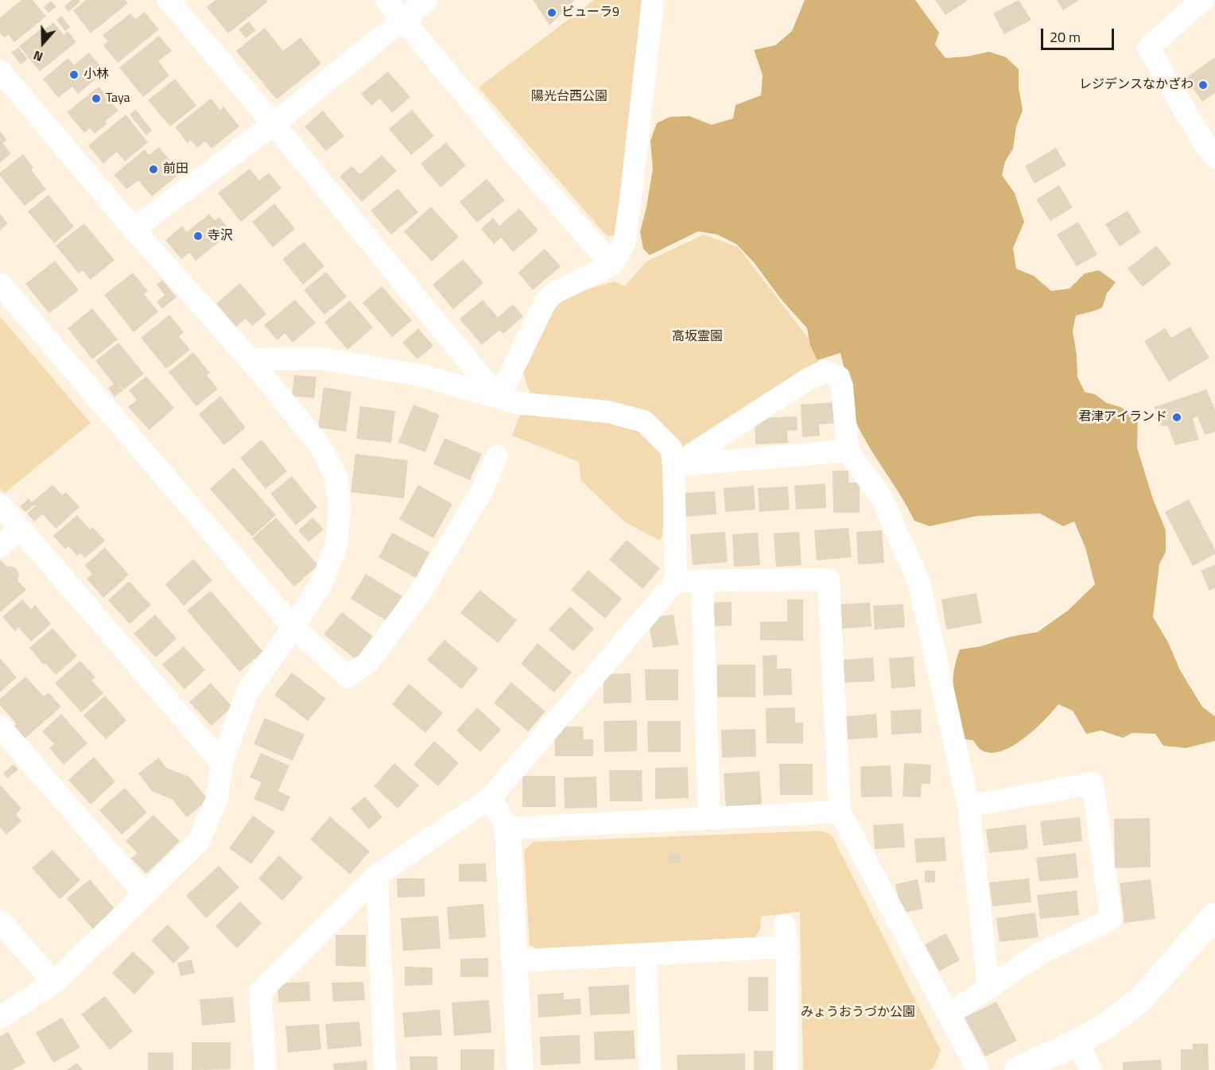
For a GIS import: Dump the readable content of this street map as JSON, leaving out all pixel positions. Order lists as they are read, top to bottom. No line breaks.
{"parks":["陽光台西公園","高坂霊園","みょうおうづか公園"],"places":["ビューラ9","小林","レジデンスなかざわ","Taya","前田","寺沢","君津アイランド"],"scale_bar":"20 m","north":"bottom"}
